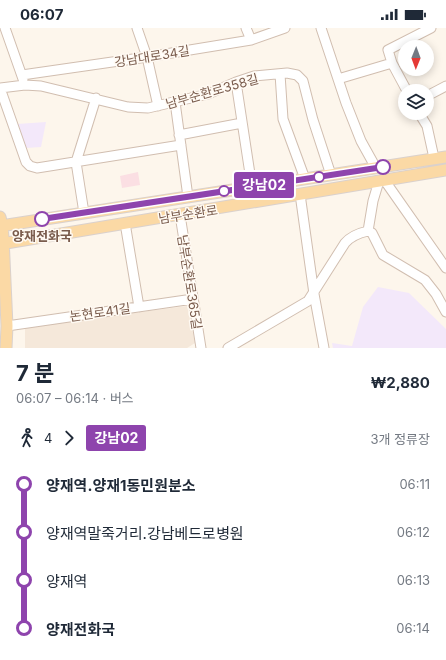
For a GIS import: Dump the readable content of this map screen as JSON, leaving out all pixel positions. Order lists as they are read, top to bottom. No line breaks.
{"streets":{"main road":["남부순환로"],"street":["강남대로34길","남부순환로358길","남부순환로365길","논현로41길"]},"crossings":[["남부순환로358길","남부순환로"],["남부순환로","남부순환로365길"],["남부순환로365길","논현로41길"]],"places":["양재전화국"],"lines":["bus line 강남02"],"north":"bottom","page":{"status":"06:07","on_map":"강남02","heading":["7 분","06:07 – 06:14 · 버스","₩2,880"],"legs":["4","강남02","3개 정류장"],"list":[{"name":"양재역.양재1동민원분소","value":"06:11"},{"name":"양재역말죽거리.강남베드로병원","value":"06:12"},{"name":"양재역","value":"06:13"},{"name":"양재전화국","value":"06:14"}]}}
